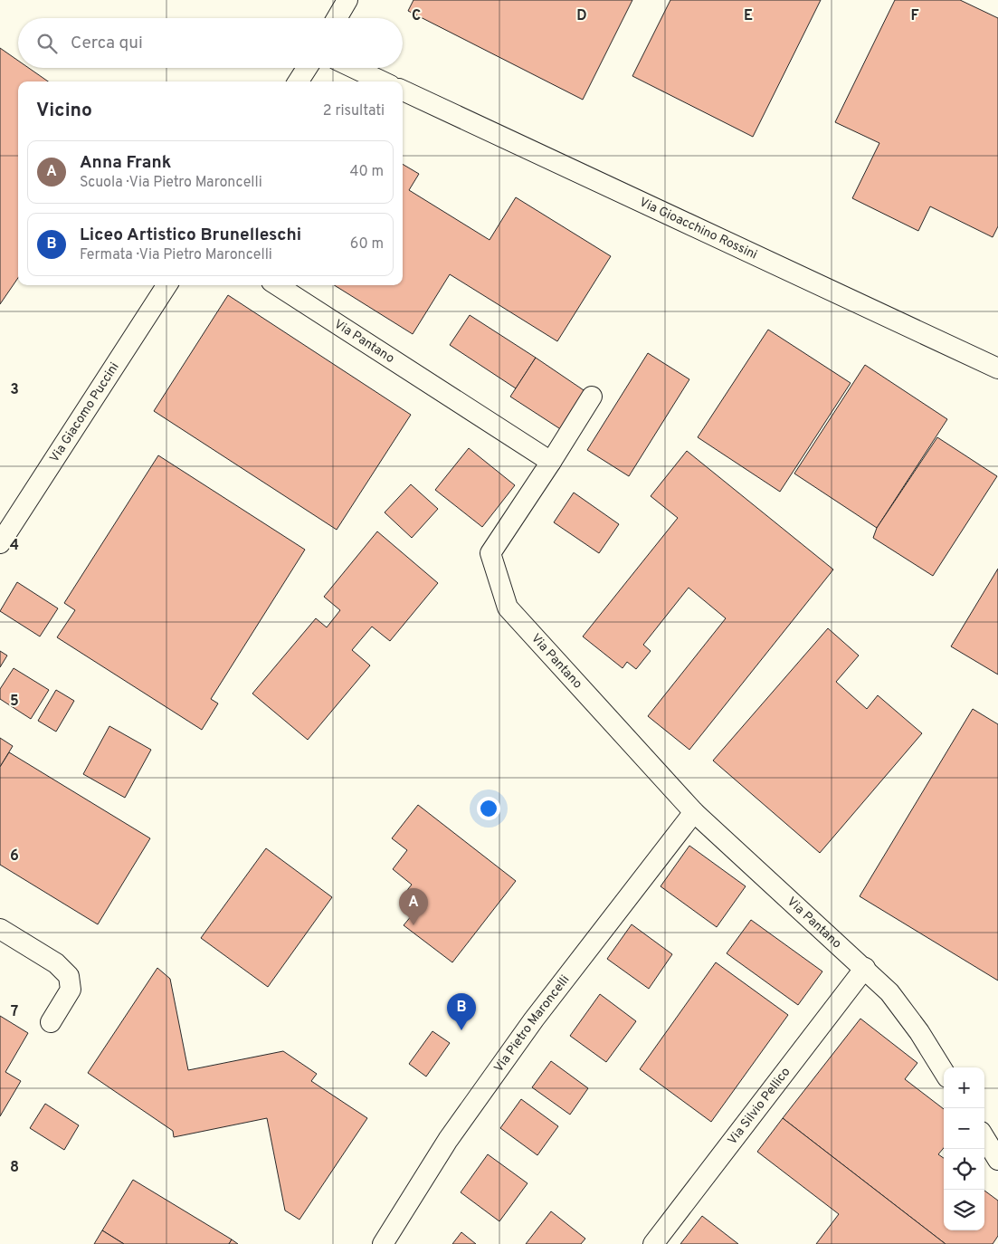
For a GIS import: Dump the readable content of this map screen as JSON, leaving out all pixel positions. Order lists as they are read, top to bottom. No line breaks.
{"streets":{"street":["Via Gioacchino Rossini","Via Pantano","Via Giacomo Puccini","Via Pietro Maroncelli","Via Silvio Pellico"]},"crossings":[["Via Pantano","Via Pietro Maroncelli"],["Via Pantano","Via Silvio Pellico"]],"page":{"search":"Cerca qui","heading":["Vicino","2 risultati"],"list":[{"mark":"A","name":"Anna Frank","note":"Scuola · Via Pietro Maroncelli","value":"40 m"},{"mark":"B","name":"Liceo Artistico Brunelleschi","note":"Fermata · Via Pietro Maroncelli","value":"60 m"}],"pins":["A","B"],"map_buttons":["+","−"]},"grid":{"columns":["C","D","E","F"],"rows":["3","4","5","6","7","8"]}}
